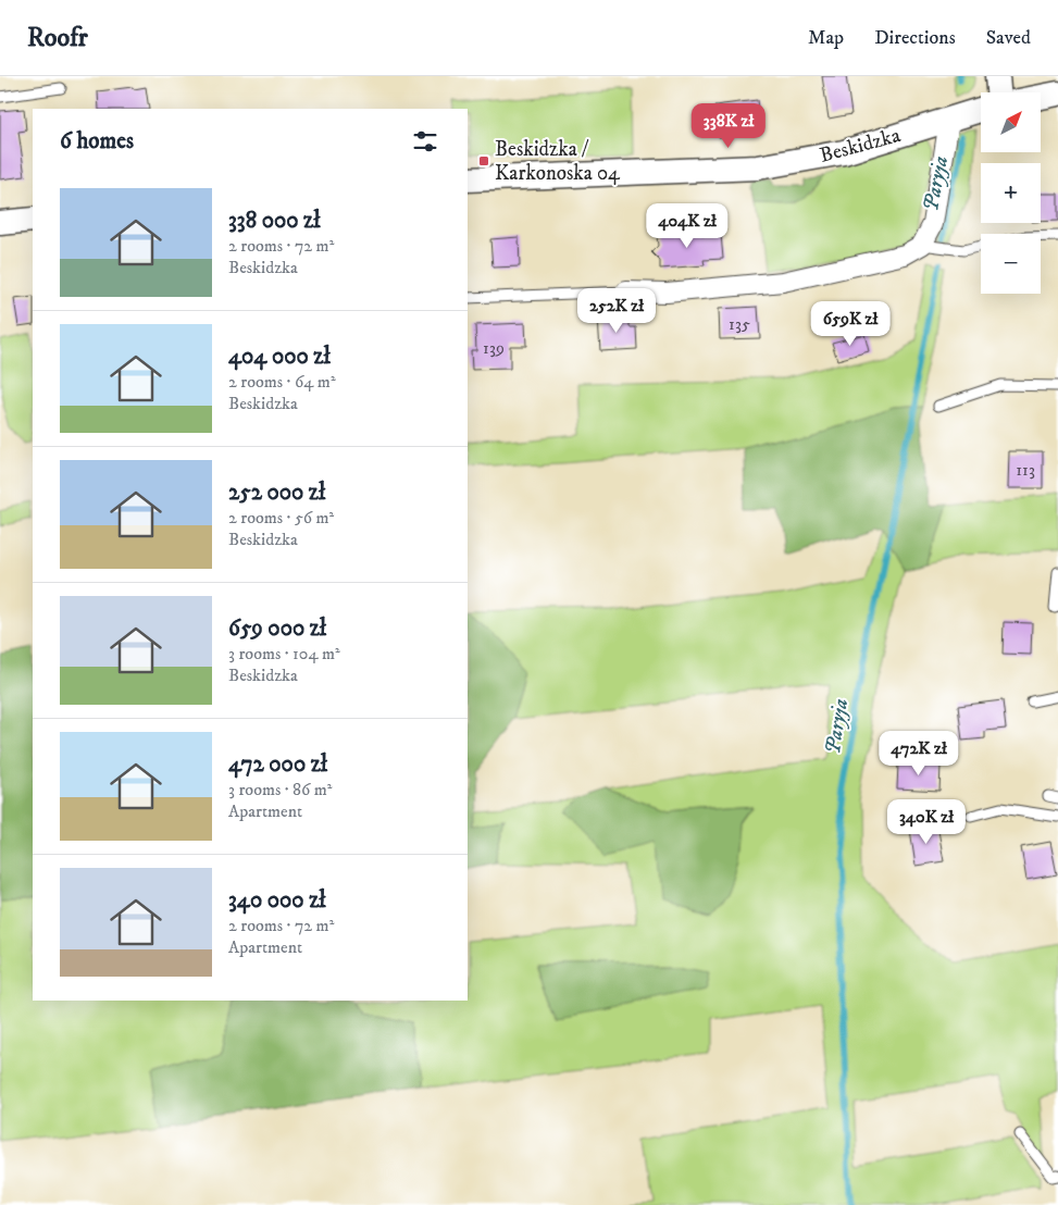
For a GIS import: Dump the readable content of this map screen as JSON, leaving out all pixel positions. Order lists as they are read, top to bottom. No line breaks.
{"streets":{"street":["Beskidzka"]},"water":["Paryja"],"places":{"transit":["Beskidzka / Karkonoska 04"]},"house_numbers":["135","139","113"],"north":"top right","page":{"header":"Roofr","nav":["Map","Directions","Saved"],"map_buttons":["+","−"],"price":["338K zł","404K zł","252K zł","659K zł","472K zł","340K zł"],"heading":"6 homes","list":[{"name":"338 000 zł","note":"2 rooms · 72 m² · Beskidzka"},{"name":"404 000 zł","note":"2 rooms · 64 m² · Beskidzka"},{"name":"252 000 zł","note":"2 rooms · 56 m² · Beskidzka"},{"name":"659 000 zł","note":"3 rooms · 104 m² · Beskidzka"},{"name":"472 000 zł","note":"3 rooms · 86 m² · Apartment"},{"name":"340 000 zł","note":"2 rooms · 72 m² · Apartment"}]}}
